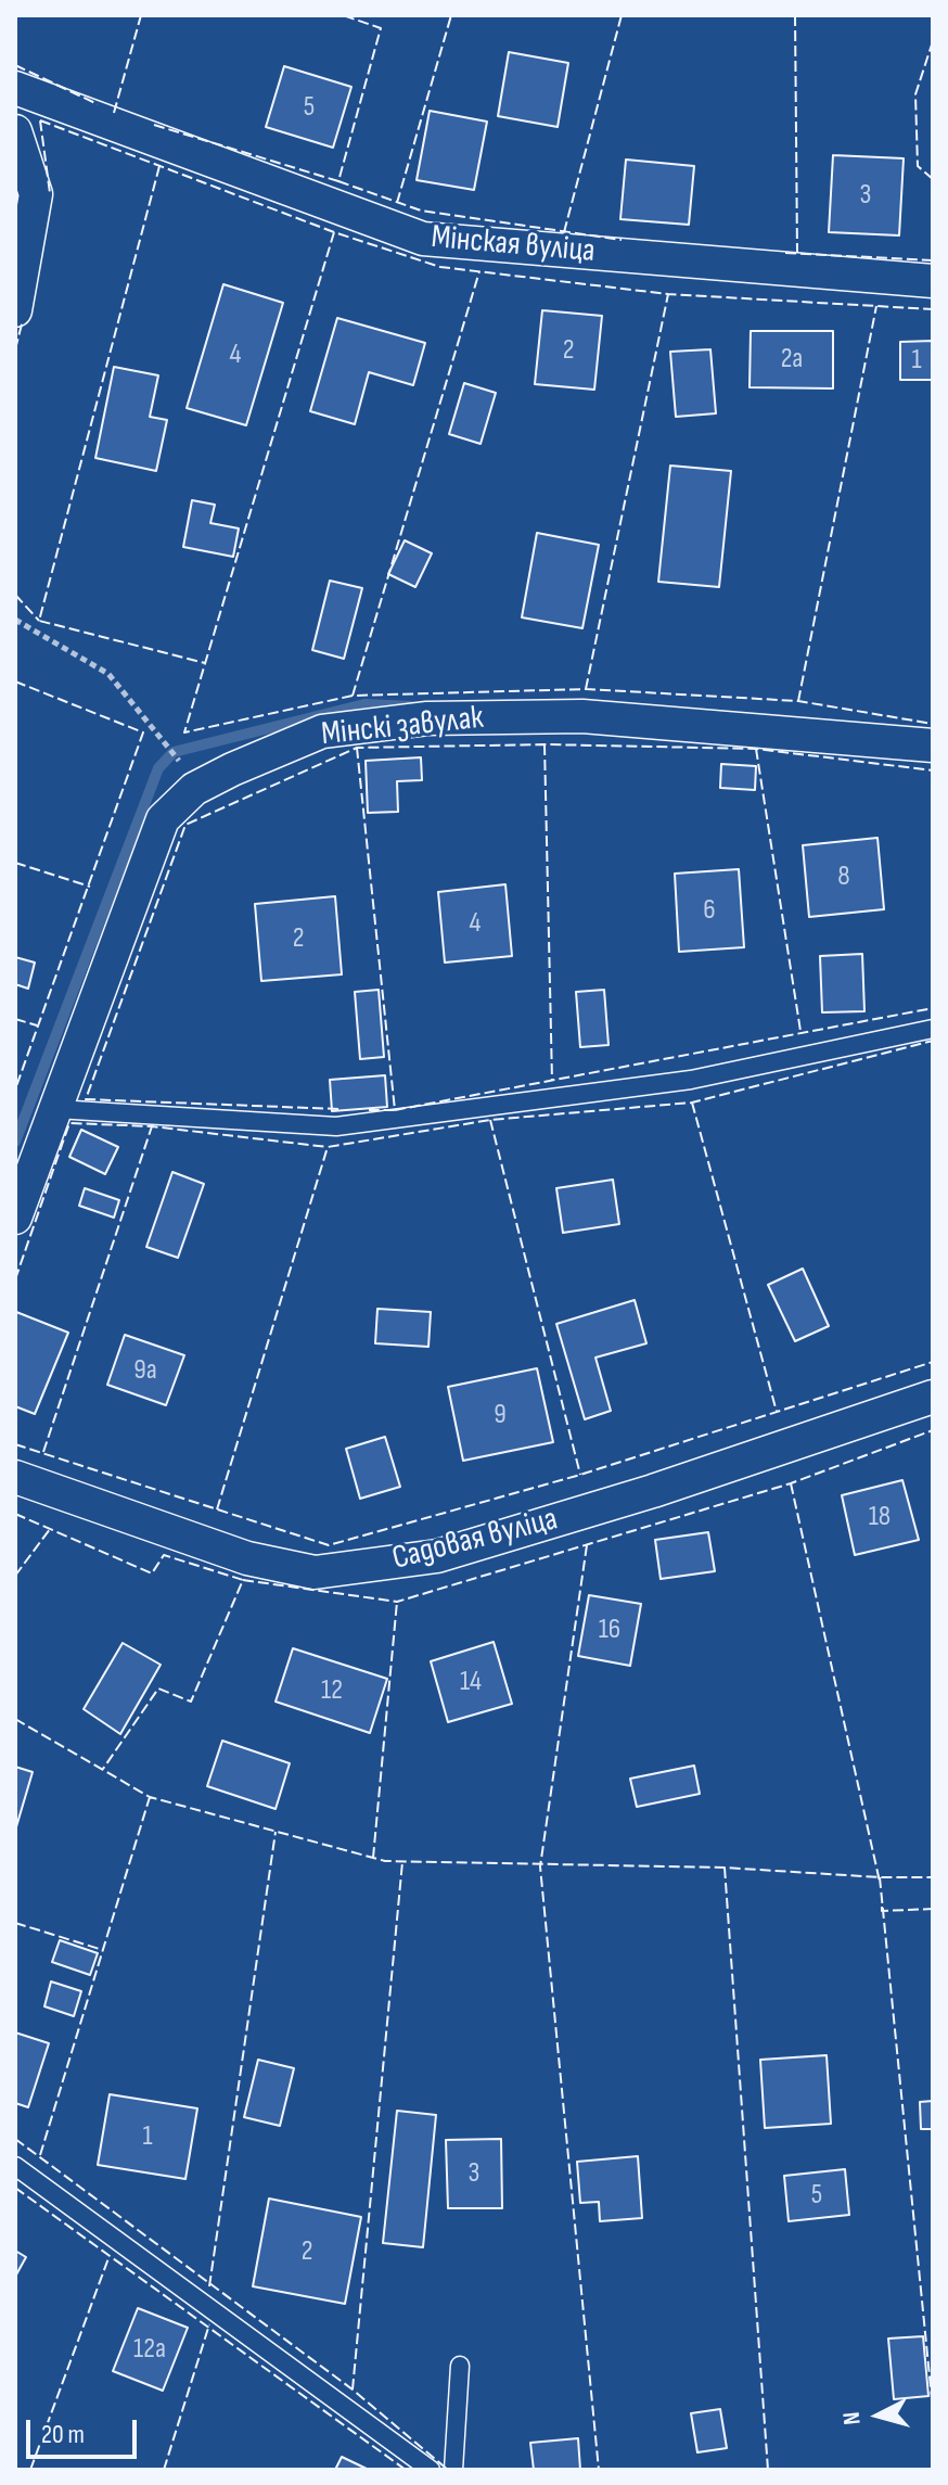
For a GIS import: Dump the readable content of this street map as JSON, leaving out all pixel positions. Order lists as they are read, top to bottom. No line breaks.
{"streets":{"street":["Мінская вуліца","Мінскі завулак","Садовая вуліца"]},"house_numbers":["5","3","2","4","2а","1","8","6","4","2","9а","9","18","16","14","12","1","3","5","2","12а"],"scale_bar":"20 m","north":"left"}
